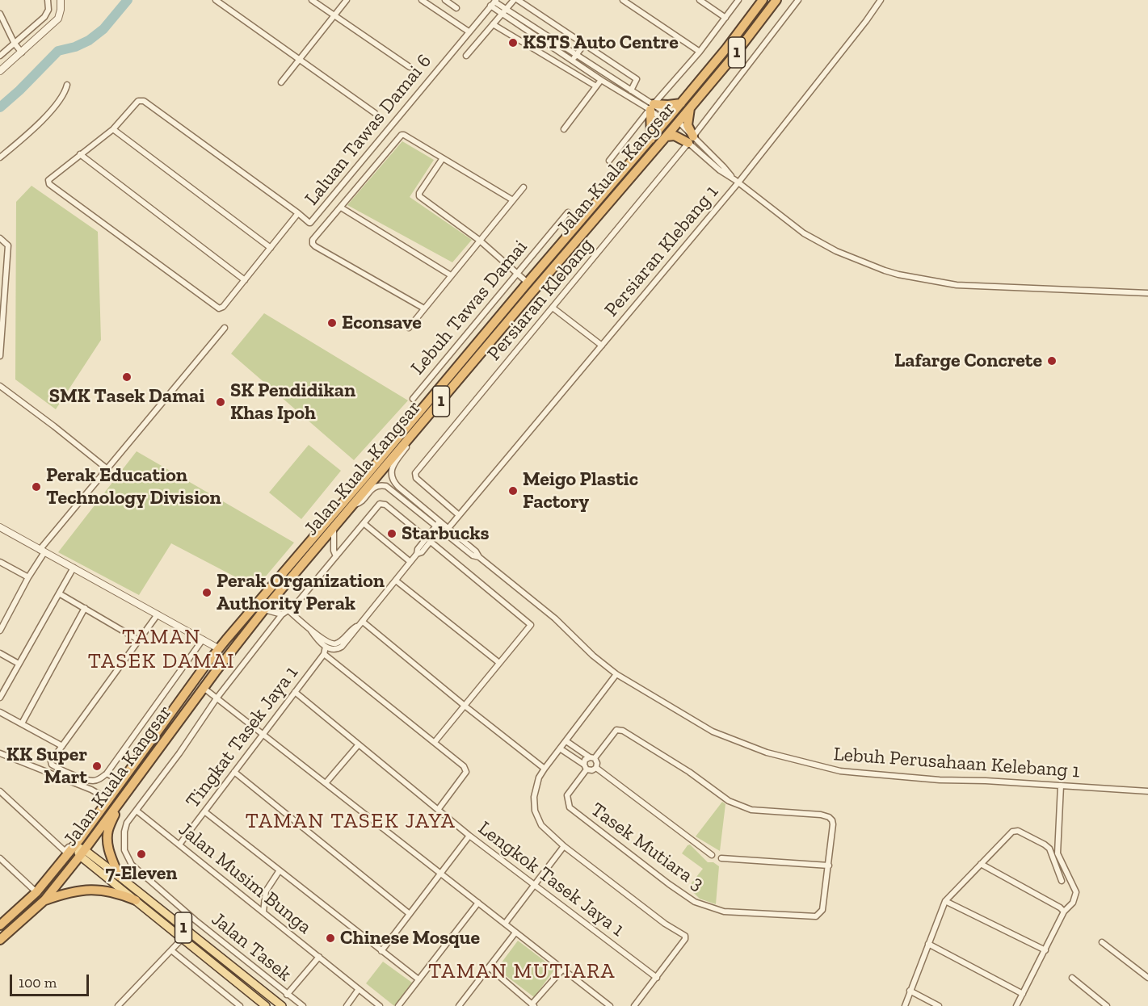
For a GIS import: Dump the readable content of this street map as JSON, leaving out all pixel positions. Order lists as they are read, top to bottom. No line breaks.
{"streets":{"highway":["1","Jalan Kuala Kangsar"],"street":["Laluan Tawas Damai 6","Persiaran Klebang 1","Persiaran Klebang","Lebuh Tawas Damai","Tingkat Tasek Jaya 1","Lebuh Perusahaan Kelebang 1","Tasek Mutiara 3","Jalan Musim Bunga","Lengkok Tasek Jaya 1","Jalan Tasek"]},"crossings":[["1","Jalan Kuala Kangsar"],["Jalan Kuala Kangsar","Lebuh Perusahaan Kelebang 1"],["Persiaran Klebang 1","Persiaran Klebang"],["Persiaran Klebang 1","Lebuh Perusahaan Kelebang 1"],["Persiaran Klebang 1","Jalan Tasek"],["Tingkat Tasek Jaya 1","Jalan Musim Bunga"],["Tingkat Tasek Jaya 1","Lengkok Tasek Jaya 1"],["Jalan Musim Bunga","Jalan Tasek"]],"districts":["TAMAN TASEK DAMAI","TAMAN TASEK JAYA","TAMAN MUTIARA"],"places":["KSTS Auto Centre","Econsave","Lafarge Concrete","SMK Tasek Damai","SK Pendidikan Khas Ipoh","Perak Education Technology Division","Meigo Plastic Factory","Starbucks","Perak Organization Authority Perak","KK Super Mart","7-Eleven","Chinese Mosque"],"scale_bar":"100 m"}
